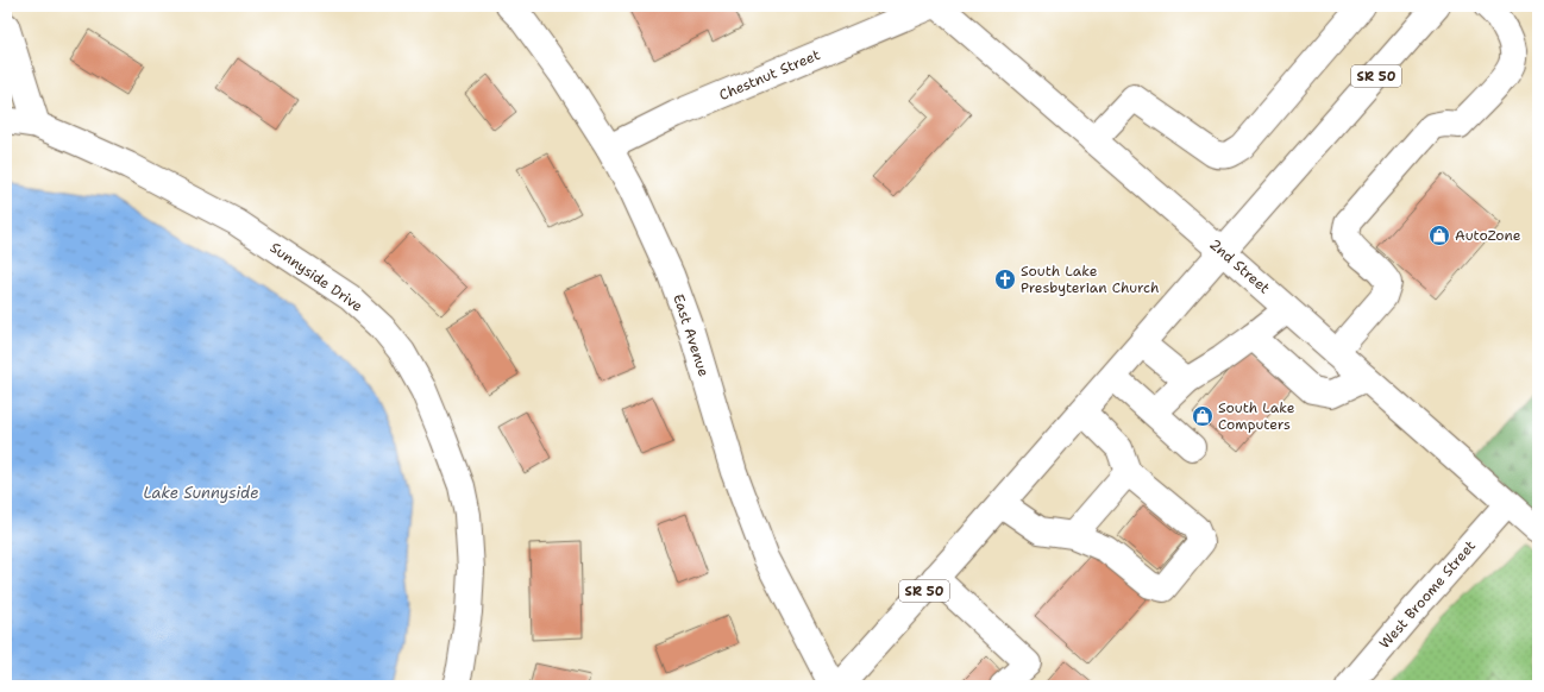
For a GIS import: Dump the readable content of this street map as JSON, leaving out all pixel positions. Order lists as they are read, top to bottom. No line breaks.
{"streets":{"main road":["Chestnut Street","SR 50","2nd Street","Sunnyside Drive","East Avenue","West Broome Street"]},"crossings":[["Chestnut Street","East Avenue"],["SR 50","2nd Street"],["2nd Street","West Broome Street"]],"water":["Lake Sunnyside"],"places":{"shop":["AutoZone","South Lake Computers"],"church":["South Lake Presbyterian Church"]}}
